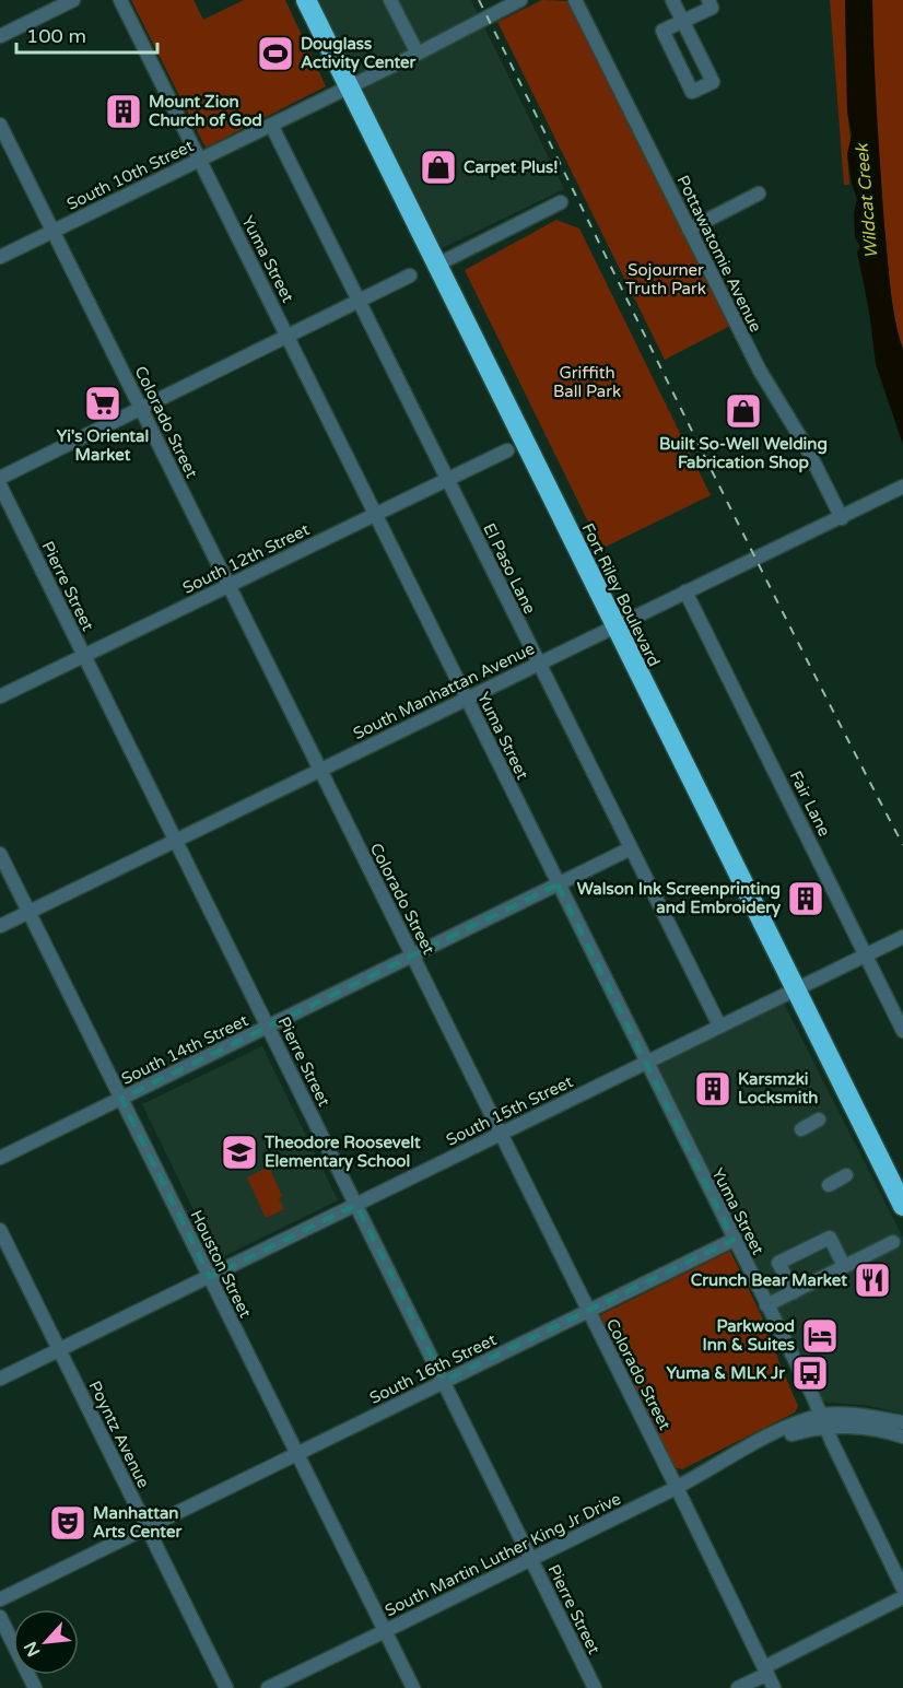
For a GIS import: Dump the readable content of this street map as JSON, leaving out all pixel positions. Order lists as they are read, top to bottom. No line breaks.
{"streets":{"highway":["Fort Riley Boulevard"],"street":["South 10th Street","Pottawatomie Avenue","Yuma Street","Colorado Street","South 12th Street","El Paso Lane","Pierre Street","South Manhattan Avenue","Fair Lane","South 14th Street","South 15th Street","Houston Street","South 16th Street","Poyntz Avenue","South Martin Luther King Jr Drive"]},"crossings":[["South 10th Street","Yuma Street"],["South 10th Street","Colorado Street"],["South 10th Street","El Paso Lane"],["South 10th Street","Fort Riley Boulevard"],["Pottawatomie Avenue","South Manhattan Avenue"],["Yuma Street","South 12th Street"],["Yuma Street","South Manhattan Avenue"],["Yuma Street","South 14th Street"],["Yuma Street","South 15th Street"],["Yuma Street","South 16th Street"],["Yuma Street","South Martin Luther King Jr Drive"],["Colorado Street","South 12th Street"],["Colorado Street","South Manhattan Avenue"],["Colorado Street","South 14th Street"],["Colorado Street","South 15th Street"],["Colorado Street","South 16th Street"],["Colorado Street","South Martin Luther King Jr Drive"],["South 12th Street","El Paso Lane"],["South 12th Street","Pierre Street"],["El Paso Lane","South Manhattan Avenue"],["El Paso Lane","South 14th Street"],["El Paso Lane","South 15th Street"],["Pierre Street","South Manhattan Avenue"],["Pierre Street","South 14th Street"],["Pierre Street","South 15th Street"],["Pierre Street","South 16th Street"],["Pierre Street","South Martin Luther King Jr Drive"],["Fort Riley Boulevard","South Manhattan Avenue"],["Fort Riley Boulevard","South 15th Street"],["South Manhattan Avenue","Fair Lane"],["South Manhattan Avenue","Houston Street"],["Fair Lane","South 15th Street"],["South 14th Street","Houston Street"],["South 15th Street","Houston Street"],["South 15th Street","Poyntz Avenue"],["Houston Street","South 16th Street"],["Houston Street","South Martin Luther King Jr Drive"],["South 16th Street","Poyntz Avenue"]],"water":["Wildcat Creek"],"parks":["Sojourner Truth Park","Griffith Ball Park"],"places":{"sports":["Douglass Activity Center"],"building":["Mount Zion Church of God","Walson Ink Screenprinting and Embroidery","Karsmzki Locksmith"],"shop":["Carpet Plus!","Built So-Well Welding Fabrication Shop"],"supermarket":["Yi's Oriental Market"],"school or university":["Theodore Roosevelt Elementary School"],"restaurant":["Crunch Bear Market"],"hotel":["Parkwood Inn & Suites"],"bus stop":["Yuma & MLK Jr"],"theatre":["Manhattan Arts Center"]},"scale_bar":"100 m","north":"bottom left"}
